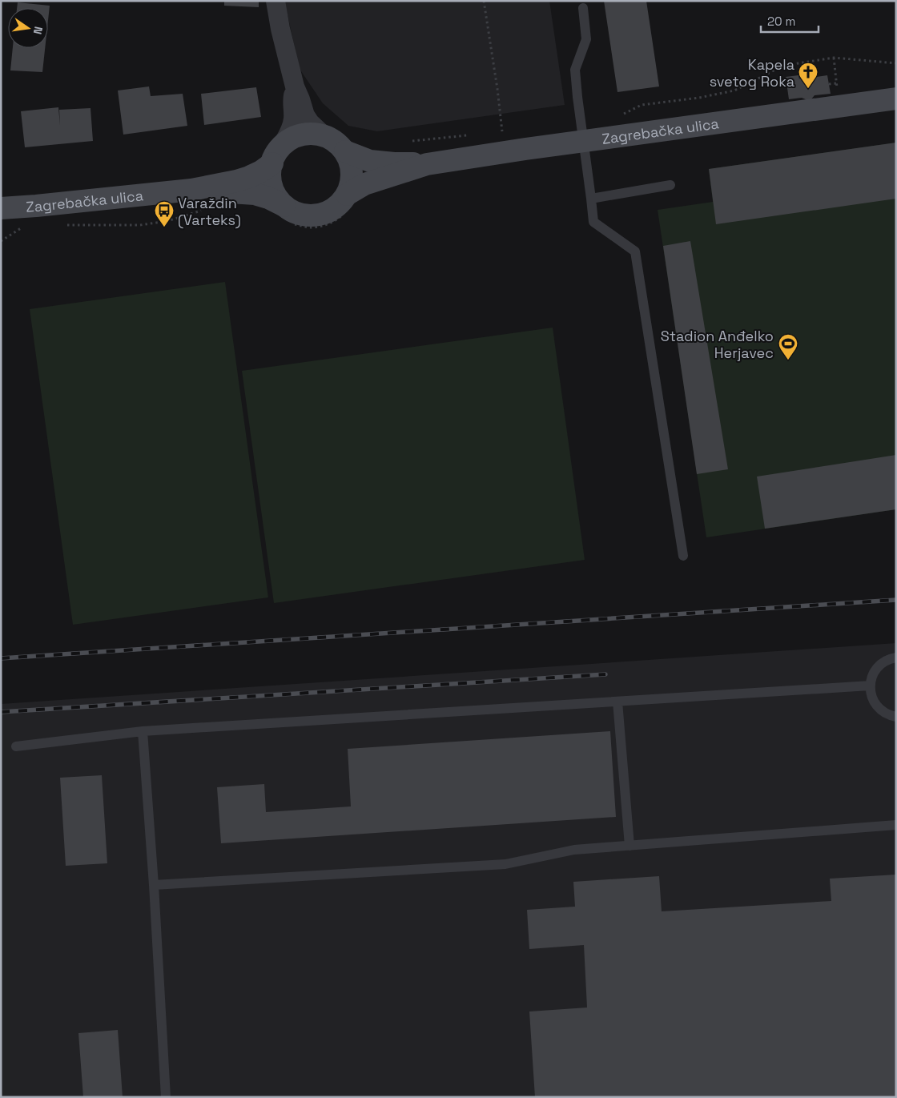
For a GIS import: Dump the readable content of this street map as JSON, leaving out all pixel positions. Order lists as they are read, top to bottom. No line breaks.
{"streets":{"main road":["Zagrebačka ulica"]},"places":{"church":["Kapela svetog Roka"],"bus stop":["Varaždin (Varteks)"],"sports":["Stadion Anđelko Herjavec"]},"scale_bar":"20 m","north":"right"}
